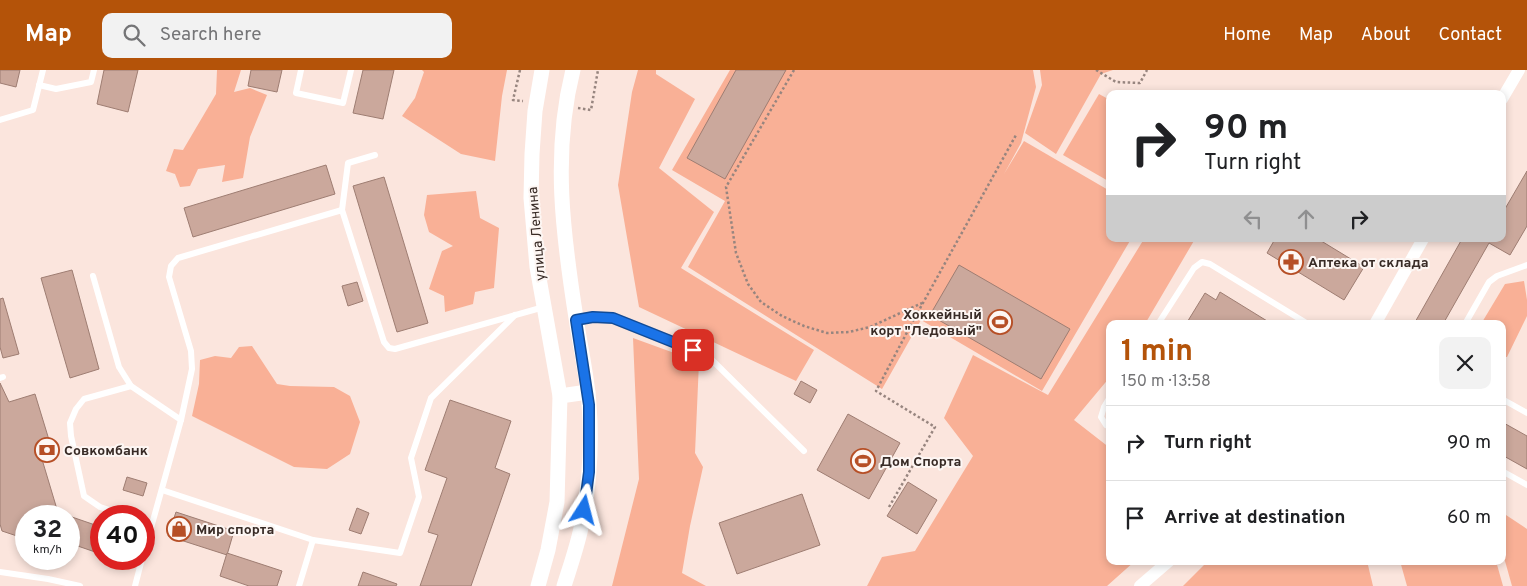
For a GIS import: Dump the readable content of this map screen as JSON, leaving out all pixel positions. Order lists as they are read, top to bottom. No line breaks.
{"streets":{"street":["улица Ленина"]},"places":{"pharmacy":["Аптека от склада"],"sports":["Хоккейный корт \"Ледовый\"","Дом Спорта"],"bank":["Совкомбанк"],"shop":["Мир спорта"]},"page":{"header":"Map","search":"Search here","nav":["Home","Map","About","Contact"],"turn":["90 m","Turn right"],"heading":["1 min","150 m · 13:58"],"list":[{"name":"Turn right","value":"90 m"},{"name":"Arrive at destination","value":"60 m"}],"speed":"32 km/h","limit":"40"}}
